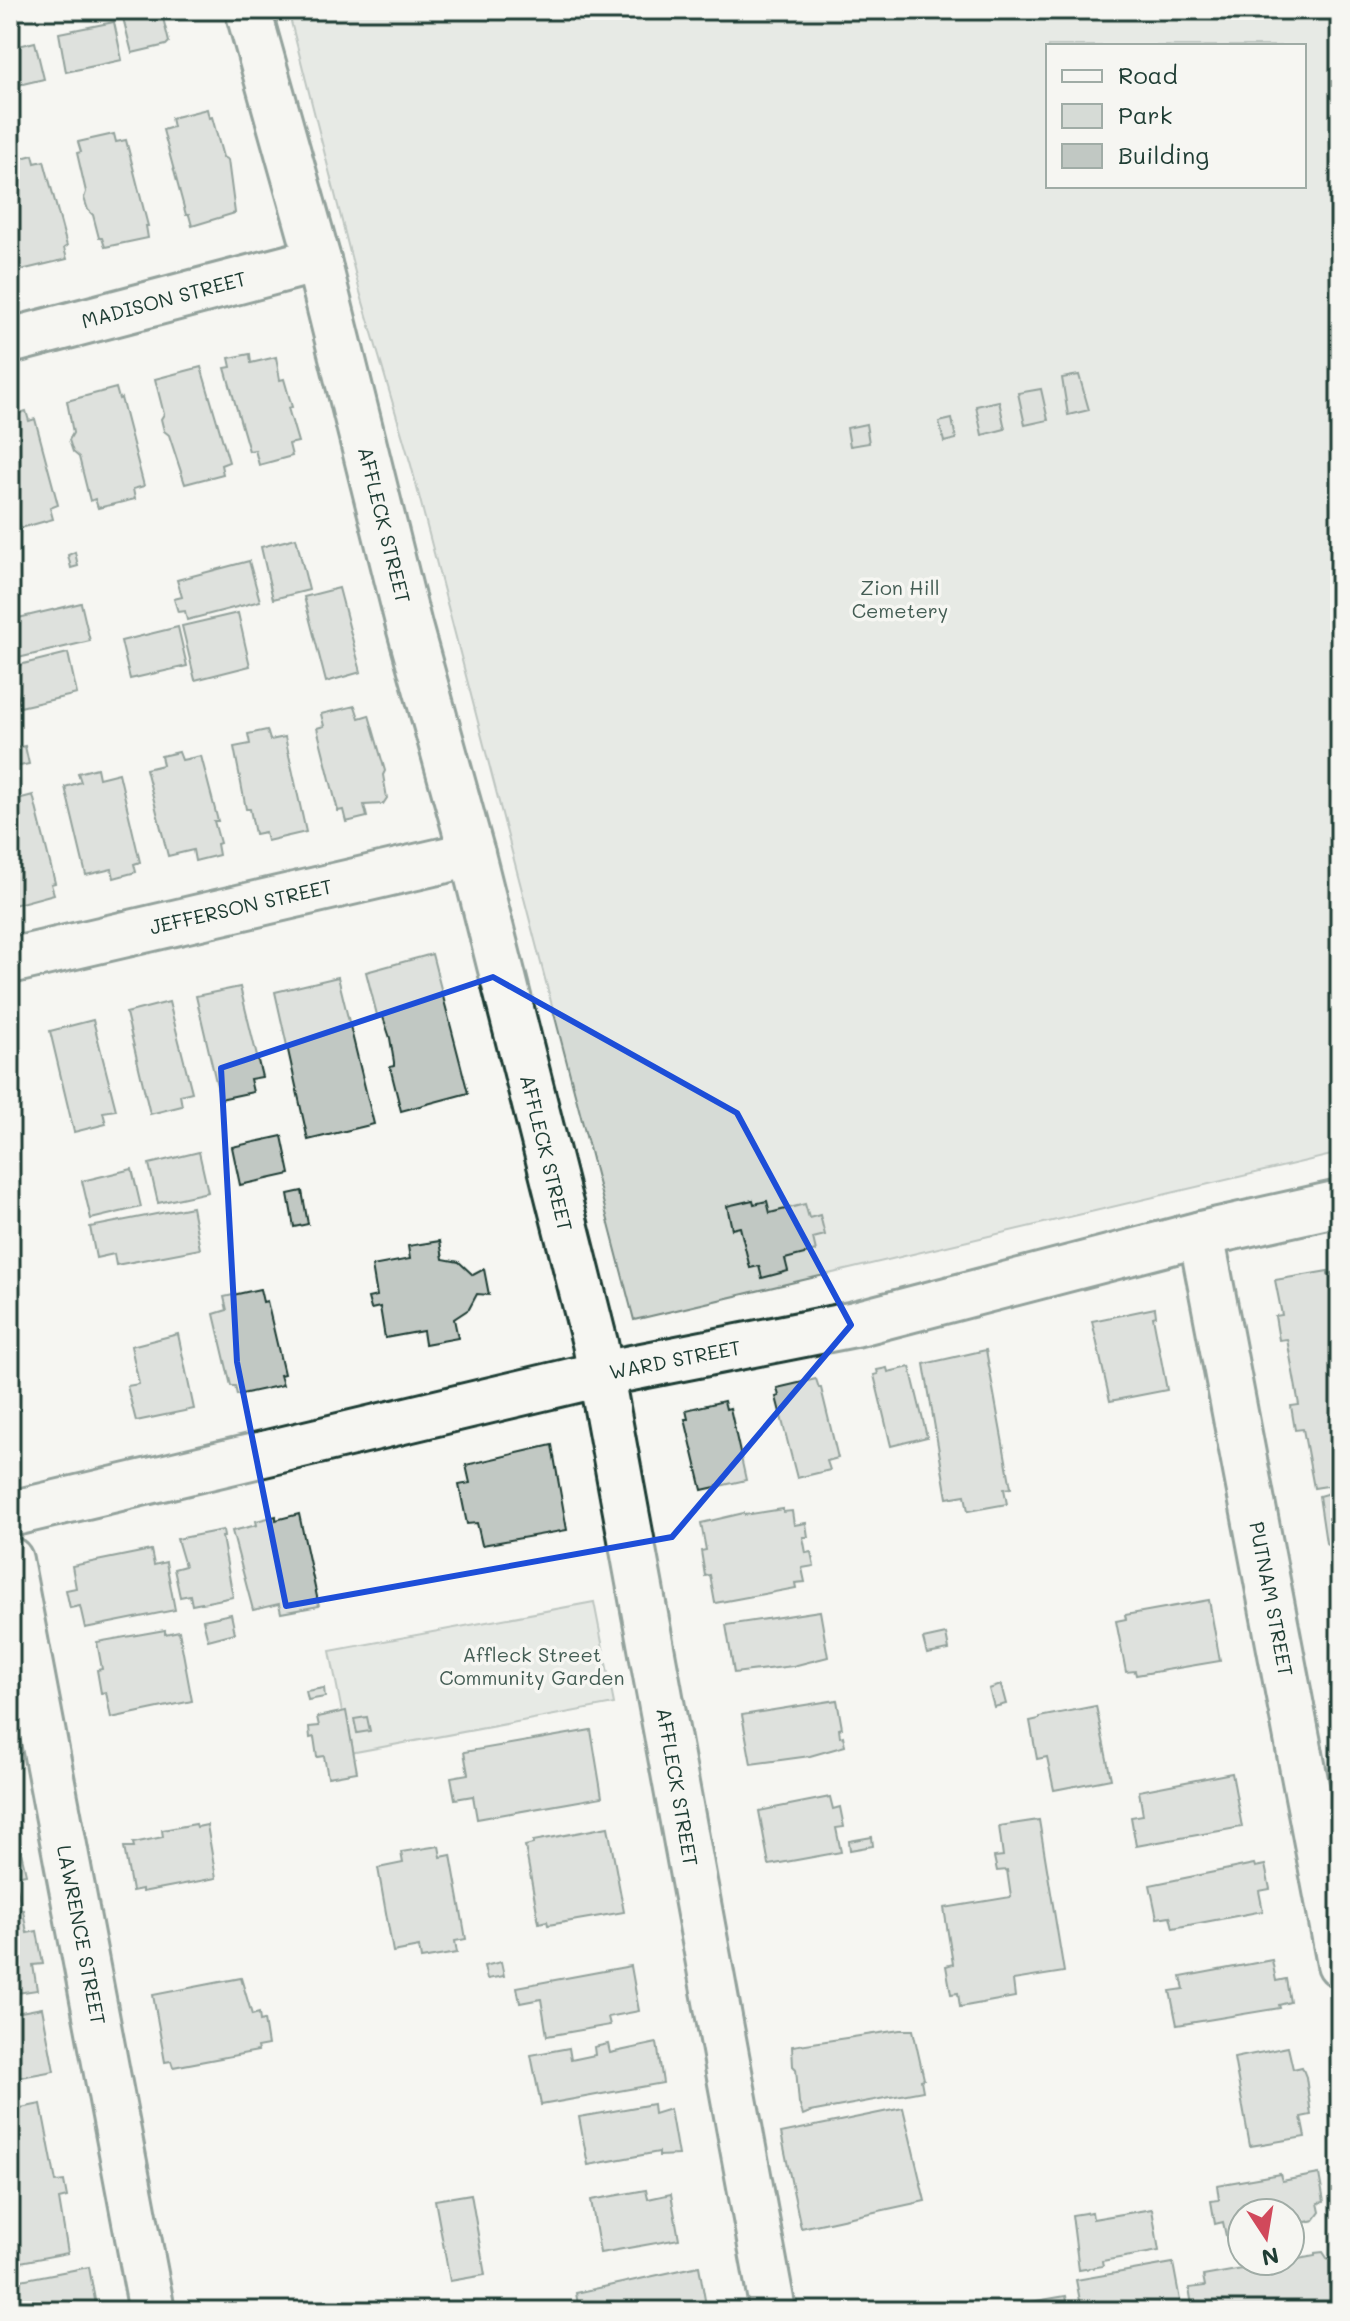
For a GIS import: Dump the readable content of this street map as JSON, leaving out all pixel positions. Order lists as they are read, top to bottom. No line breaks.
{"streets":{"street":["MADISON STREET","AFFLECK STREET","JEFFERSON STREET","WARD STREET","PUTNAM STREET","LAWRENCE STREET"]},"crossings":[["MADISON STREET","AFFLECK STREET"],["AFFLECK STREET","JEFFERSON STREET"],["AFFLECK STREET","WARD STREET"],["WARD STREET","PUTNAM STREET"]],"parks":["Zion Hill Cemetery","Affleck Street Community Garden"],"legend":["Road","Park","Building"],"north":"bottom"}
